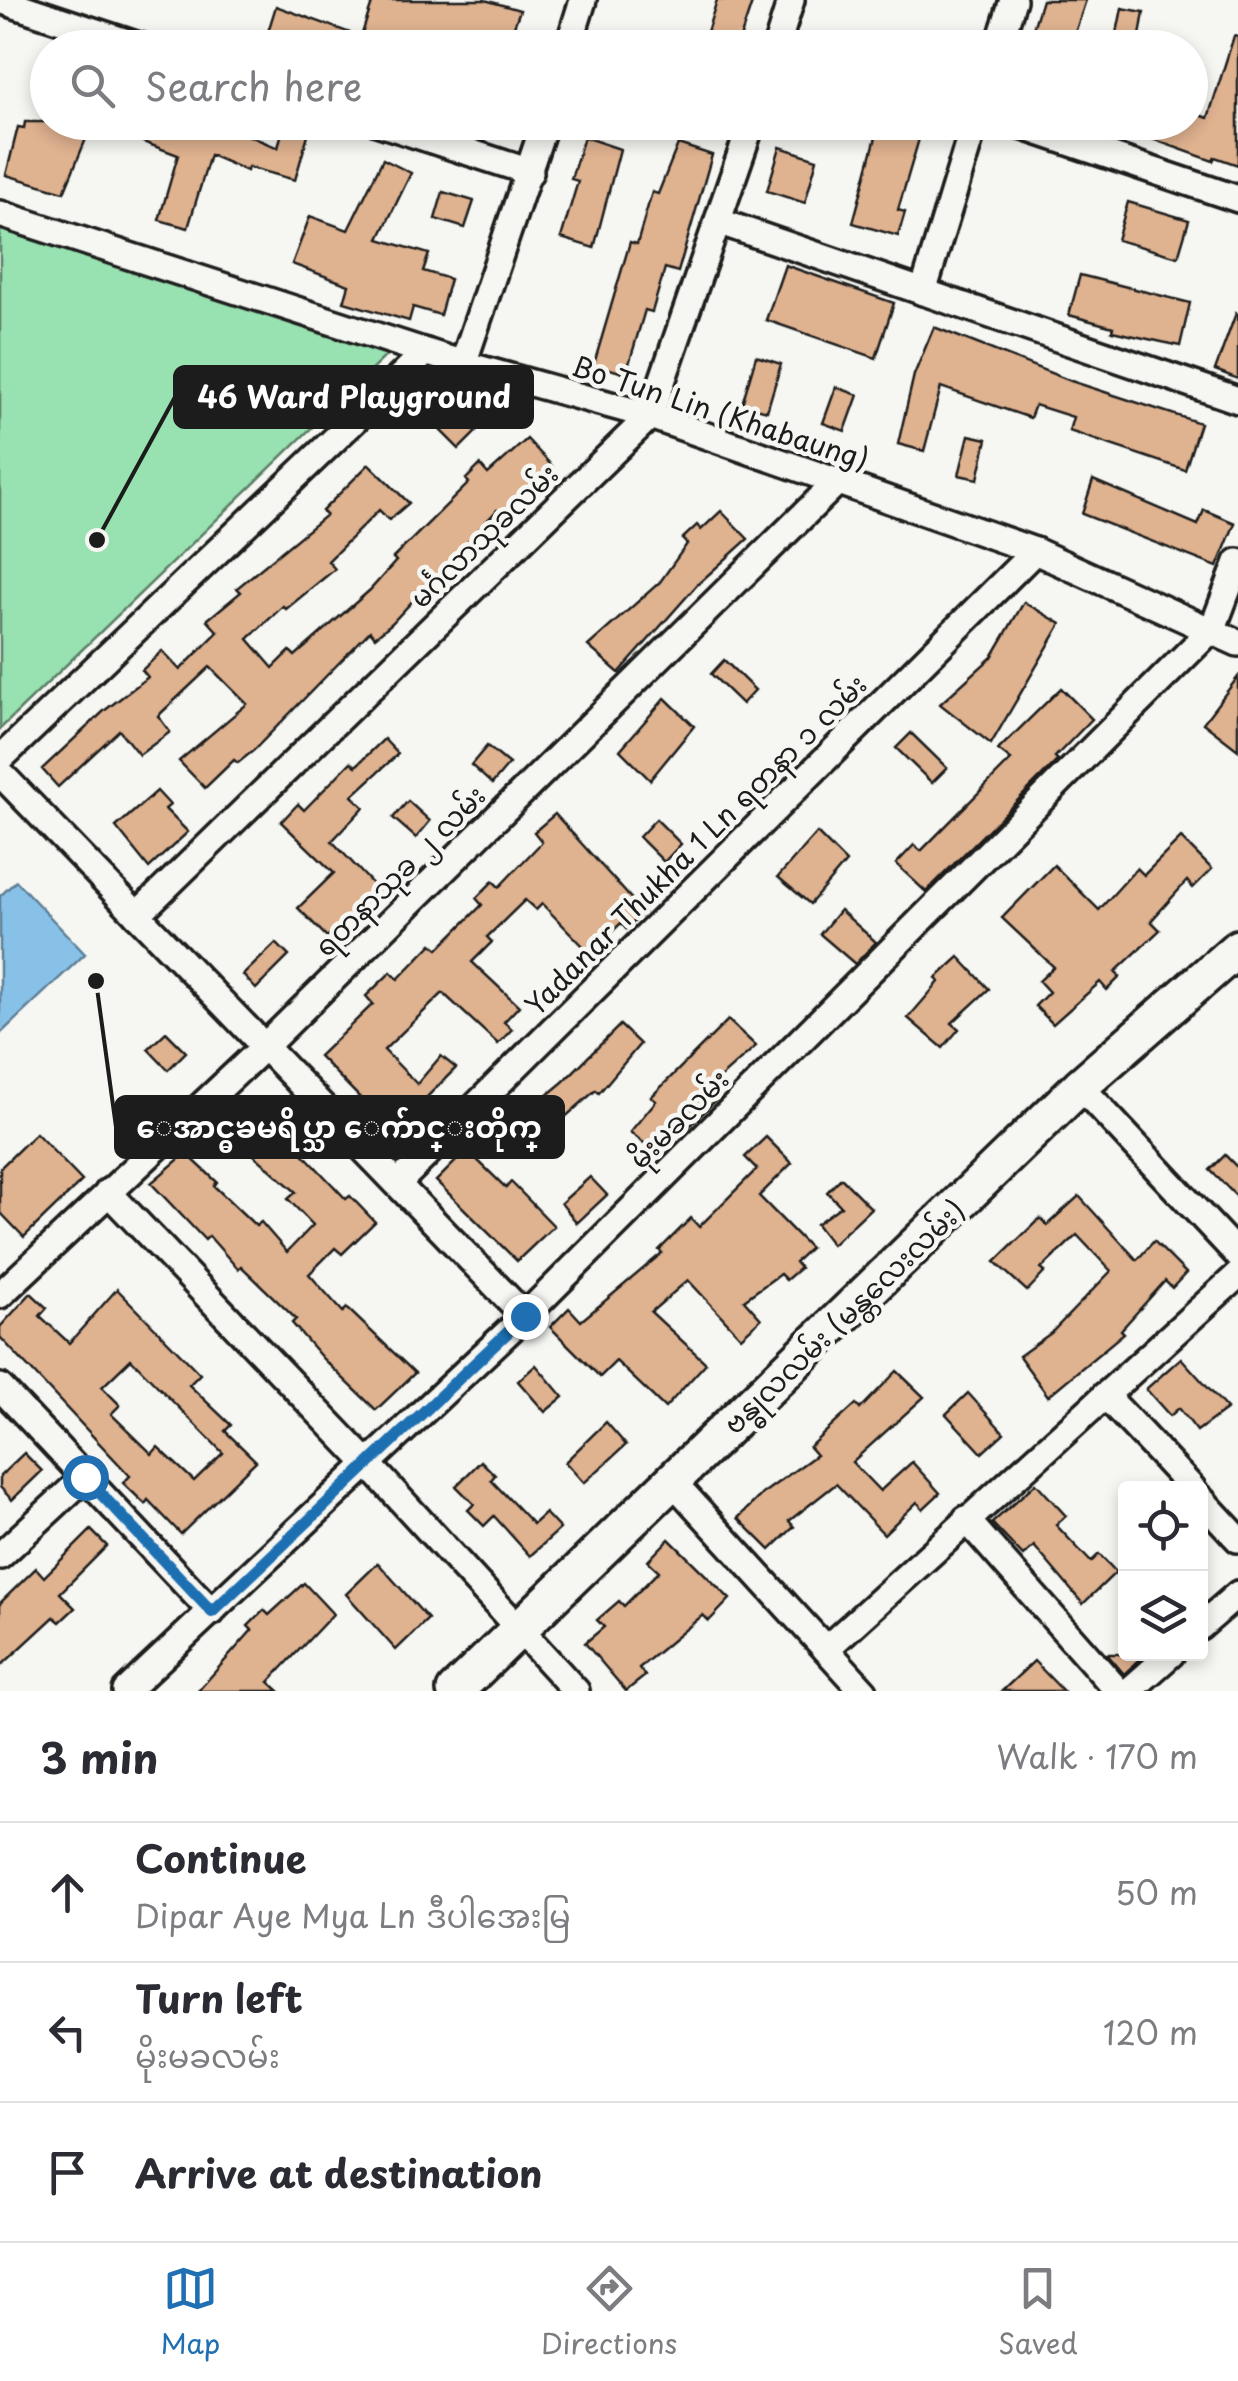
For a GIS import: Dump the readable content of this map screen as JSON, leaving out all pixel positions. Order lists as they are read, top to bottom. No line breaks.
{"streets":{"street":["Bo Tun Lin (Khabaung)","မင်္ဂလာသုခလမ်း","Yadanar Thukha 1 Ln ရတနာ ၁ လမ်း","ရတနာသုခ ၂ လမ်း","မိုးမခလမ်း","ဗန္ဓုလလမ်း (မန္တလေးလမ်း)"]},"crossings":[["Bo Tun Lin (Khabaung)","မင်္ဂလာသုခလမ်း"],["Bo Tun Lin (Khabaung)","Yadanar Thukha 1 Ln ရတနာ ၁ လမ်း"],["Bo Tun Lin (Khabaung)","ရတနာသုခ ၂ လမ်း"],["Bo Tun Lin (Khabaung)","မိုးမခလမ်း"]],"places":["46 Ward Playground","ေအာင္ဓၶမရိပ္သာ ေက်ာင္းတိုက္"],"page":{"search":"Search here","heading":["3 min","Walk · 170 m"],"list":[["Continue","Dipar Aye Mya Ln ဒီပါအေးမြ","50 m"],["Turn left","မိုးမခလမ်း","120 m"],"Arrive at destination"],"nav":["Map","Directions","Saved"]}}
